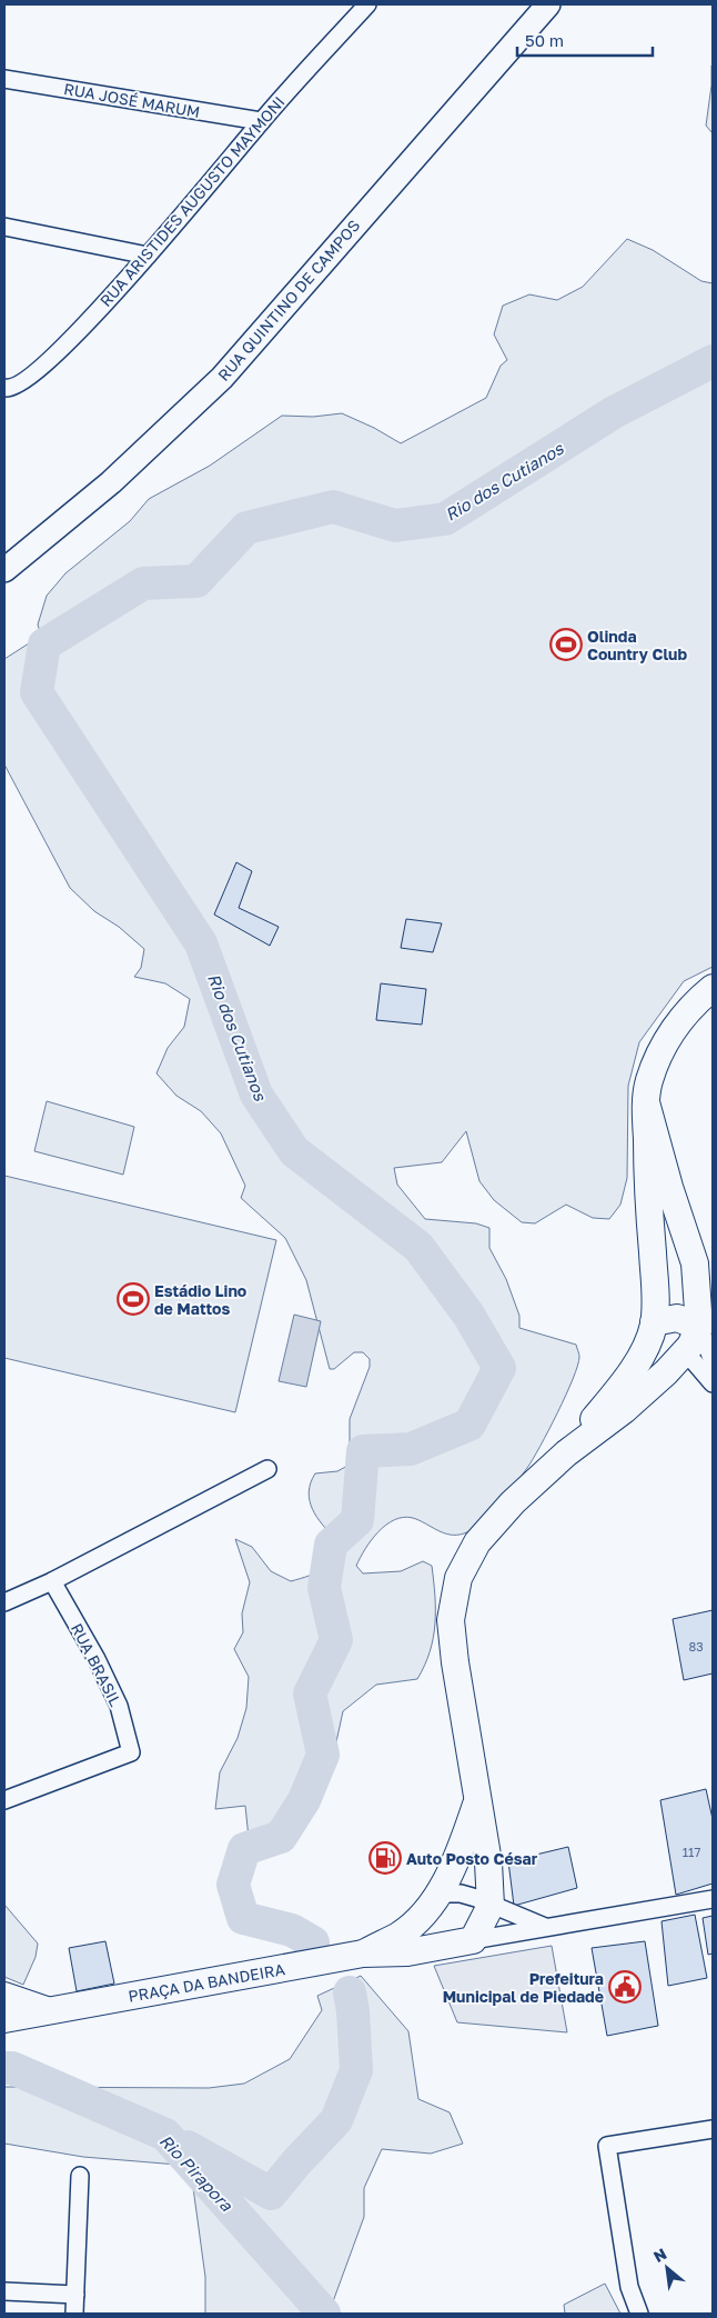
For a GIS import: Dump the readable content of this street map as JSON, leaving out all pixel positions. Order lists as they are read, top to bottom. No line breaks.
{"streets":{"main road":["RUA QUINTINO DE CAMPOS","PRAÇA DA BANDEIRA"],"street":["RUA JOSÉ MARUM","RUA ARISTIDES AUGUSTO MAYMONI","RUA BRASIL"]},"crossings":[["RUA JOSÉ MARUM","RUA ARISTIDES AUGUSTO MAYMONI"]],"water":["Rio dos Cutianos","Rio Pirapora"],"places":{"sports":["Olinda Country Club","Estádio Lino de Mattos"],"fuel station":["Auto Posto César"],"public building":["Prefeitura Municipal de Piedade"]},"house_numbers":["83","117"],"scale_bar":"50 m","north":"top left"}
